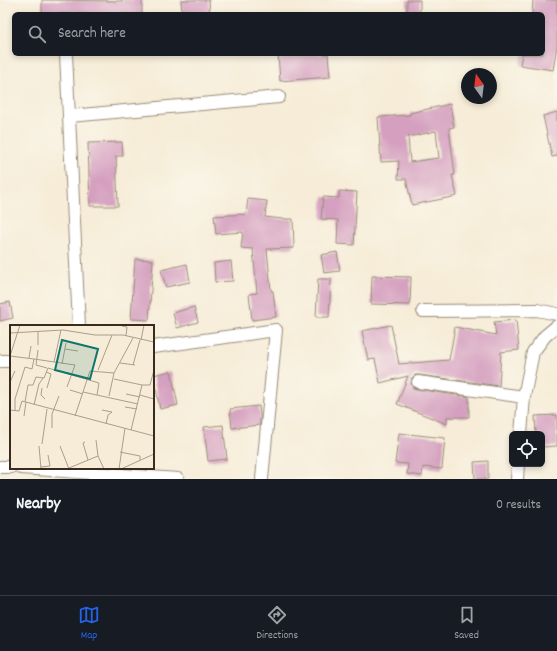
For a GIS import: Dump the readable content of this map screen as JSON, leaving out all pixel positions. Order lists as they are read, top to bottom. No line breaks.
{"north":"top","page":{"search":"Search here","heading":["Nearby","0 results"],"nav":["Map","Directions","Saved"]}}
